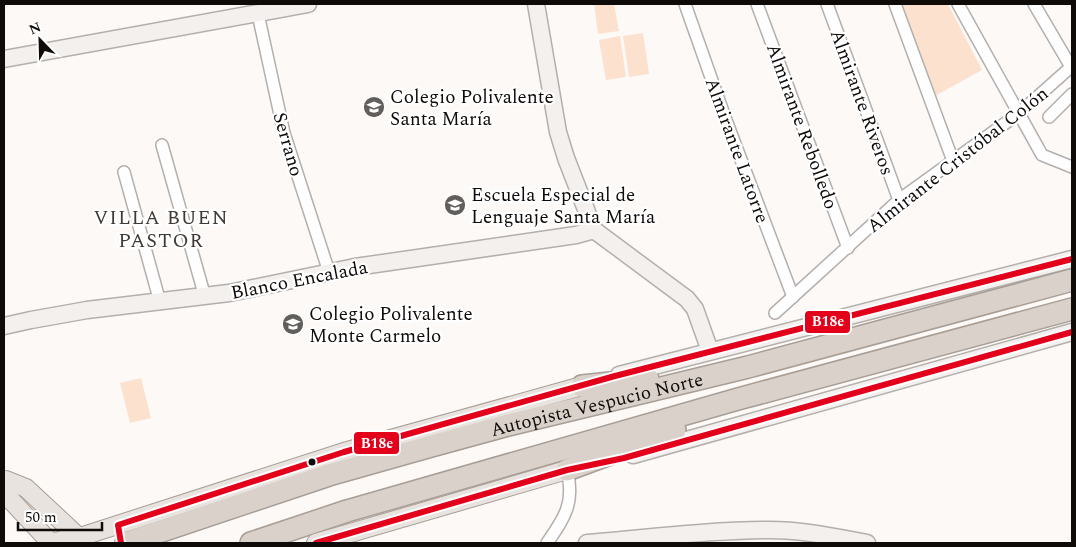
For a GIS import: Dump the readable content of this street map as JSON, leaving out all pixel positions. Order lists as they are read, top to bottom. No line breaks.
{"streets":{"highway":["Autopista Vespucio Norte"],"street":["Almirante Riveros","Almirante Rebolledo","Serrano","Almirante Latorre","Almirante Cristóbal Colón","Blanco Encalada"]},"crossings":[["Almirante Riveros","Almirante Cristóbal Colón"],["Almirante Rebolledo","Almirante Cristóbal Colón"],["Serrano","Blanco Encalada"],["Almirante Latorre","Almirante Cristóbal Colón"]],"districts":["VILLA BUEN PASTOR"],"places":{"school or university":["Colegio Polivalente Santa María","Escuela Especial de Lenguaje Santa María","Colegio Polivalente Monte Carmelo"]},"lines":["transit line B18e"],"scale_bar":"50 m","north":"top left"}
